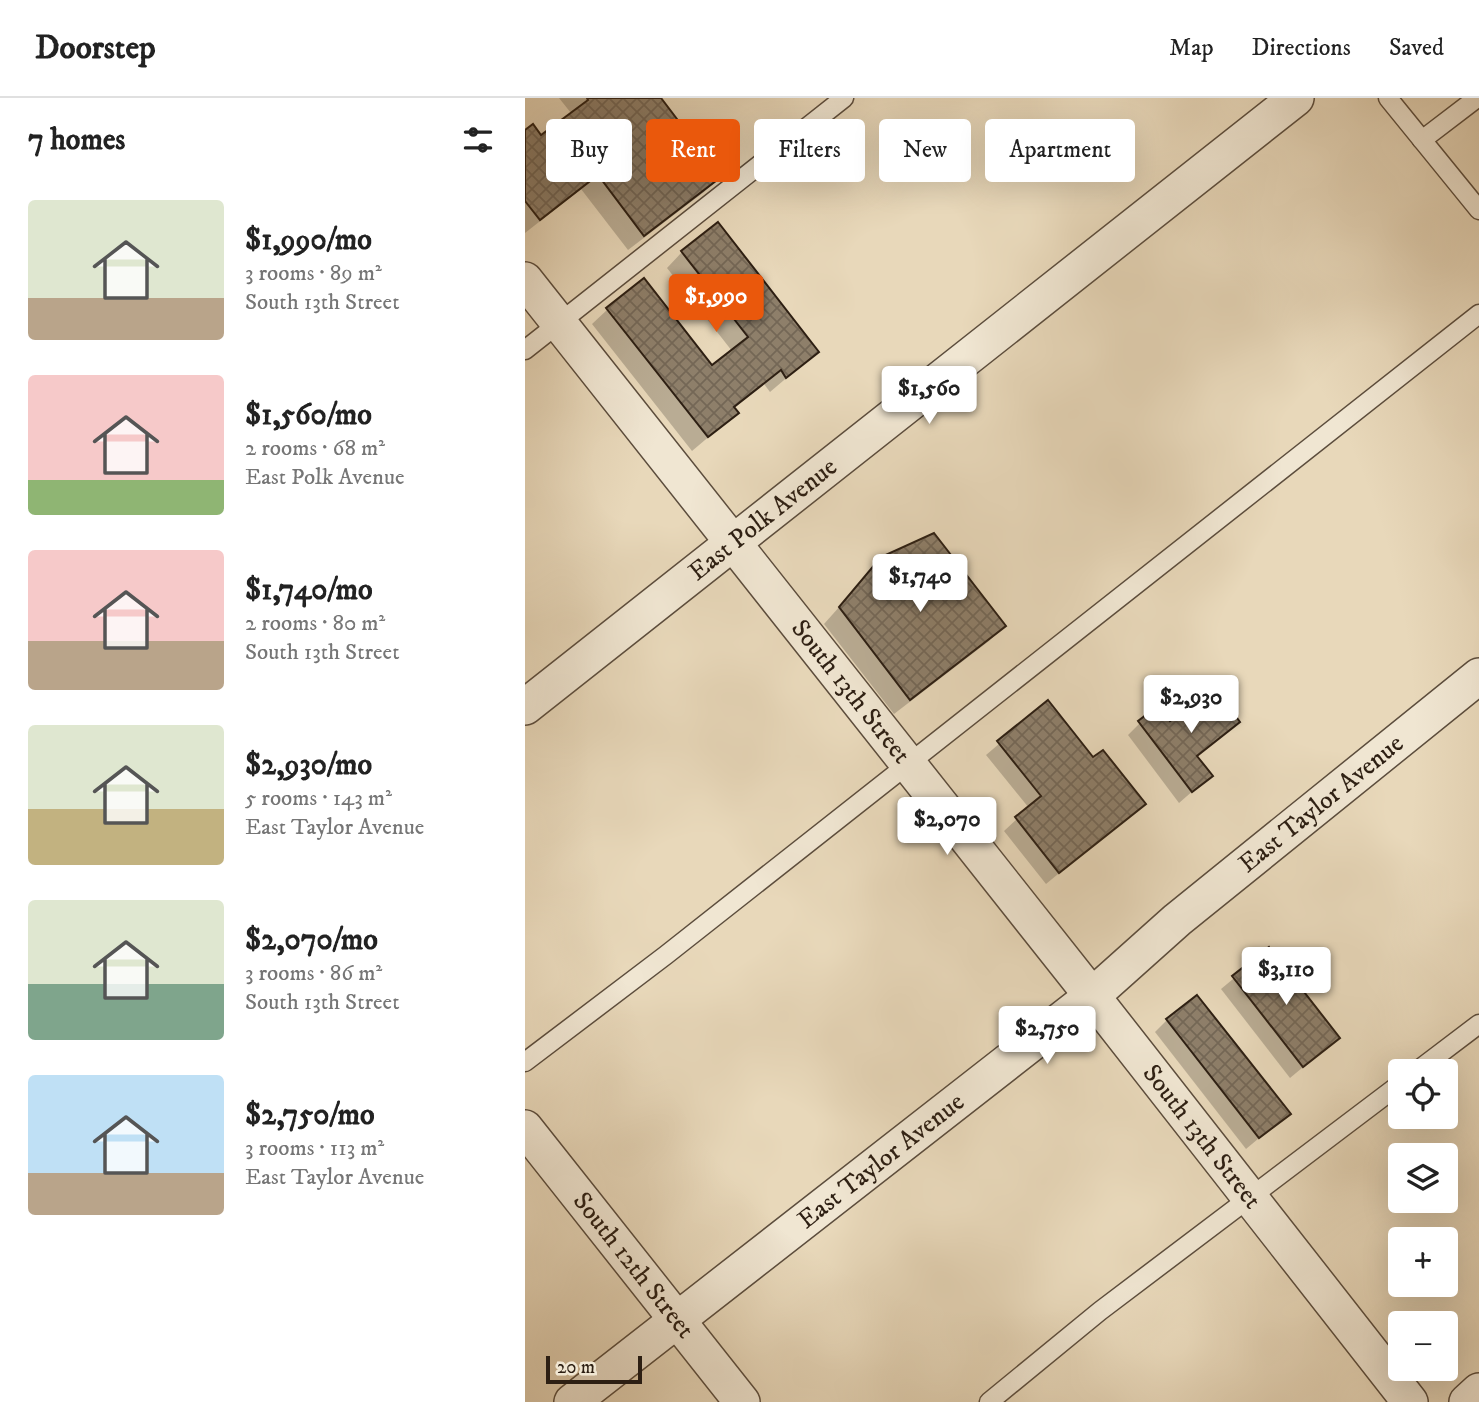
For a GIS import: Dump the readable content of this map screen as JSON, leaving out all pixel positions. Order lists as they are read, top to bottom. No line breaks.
{"streets":{"street":["East Polk Avenue","South 13th Street","East Taylor Avenue","South 12th Street"]},"crossings":[["East Polk Avenue","South 13th Street"],["South 13th Street","East Taylor Avenue"],["East Taylor Avenue","South 12th Street"]],"scale_bar":"20 m","page":{"header":"Doorstep","nav":["Map","Directions","Saved"],"heading":"7 homes","chip":["Buy","Rent","Filters","New","Apartment"],"list":[{"name":"$1,990/mo","note":"3 rooms · 89 m² · South 13th Street"},{"name":"$1,560/mo","note":"2 rooms · 68 m² · East Polk Avenue"},{"name":"$1,740/mo","note":"2 rooms · 80 m² · South 13th Street"},{"name":"$2,930/mo","note":"5 rooms · 143 m² · East Taylor Avenue"},{"name":"$2,070/mo","note":"3 rooms · 86 m² · South 13th Street"},{"name":"$2,750/mo","note":"3 rooms · 113 m² · East Taylor Avenue"}],"price":["$1,990","$1,560","$1,740","$2,930","$2,070","$3,110","$2,750"],"map_buttons":["+","−"],"scale":"20 m"}}
